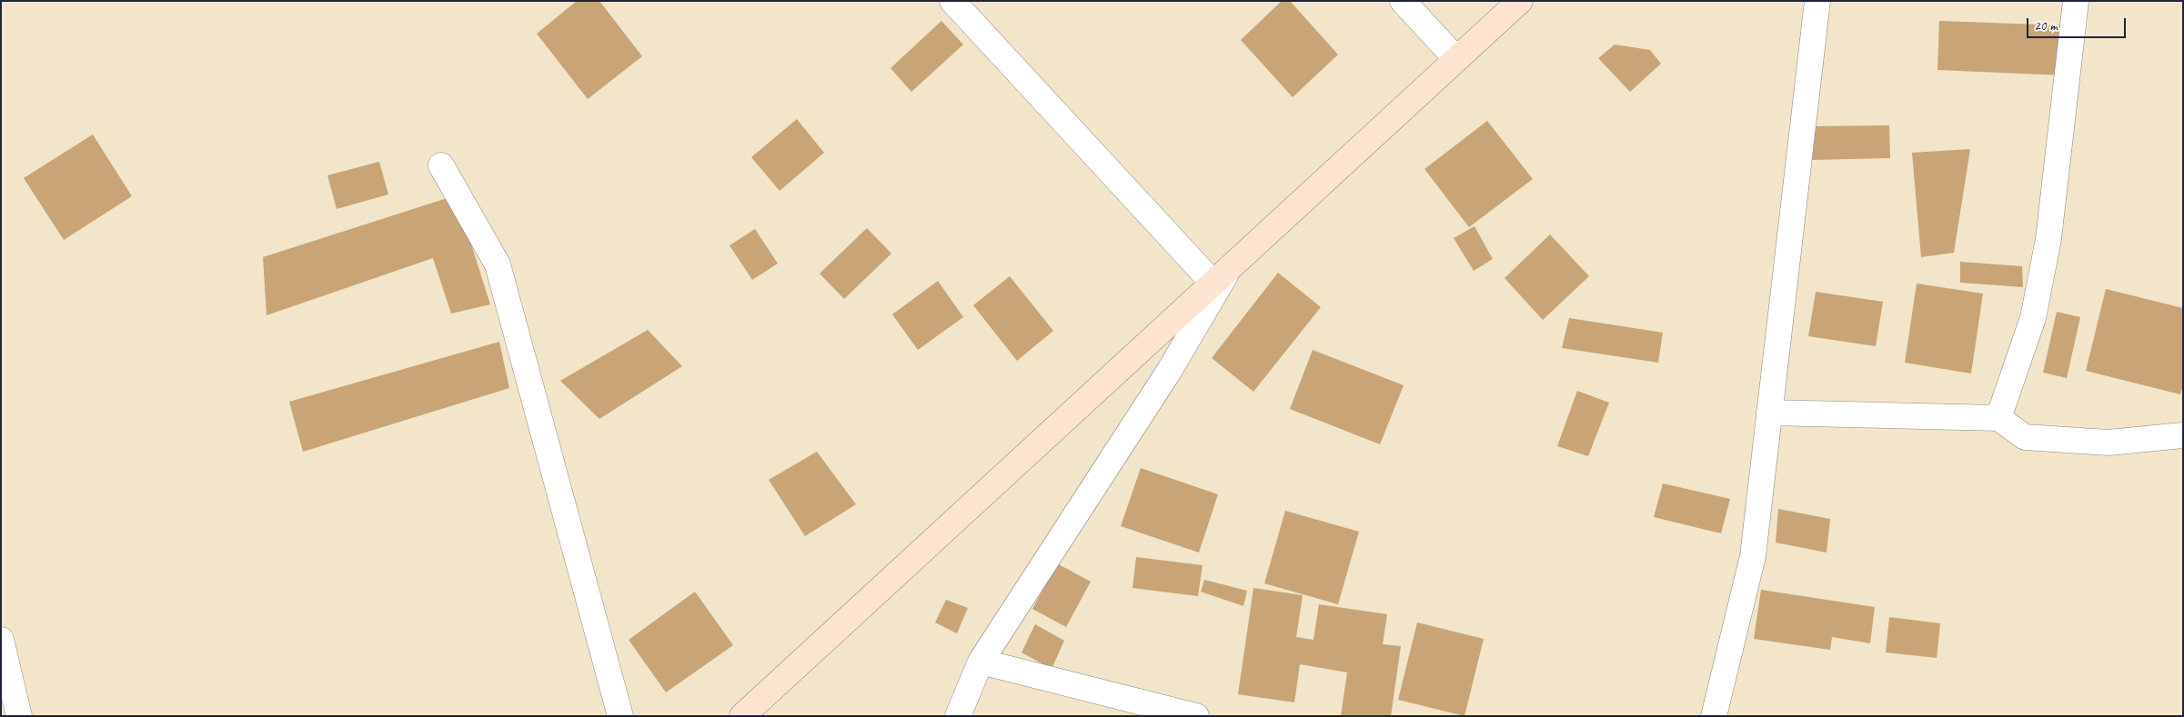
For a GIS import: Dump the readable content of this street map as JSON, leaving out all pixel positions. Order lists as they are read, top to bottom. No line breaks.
{"scale_bar":"20 m"}
